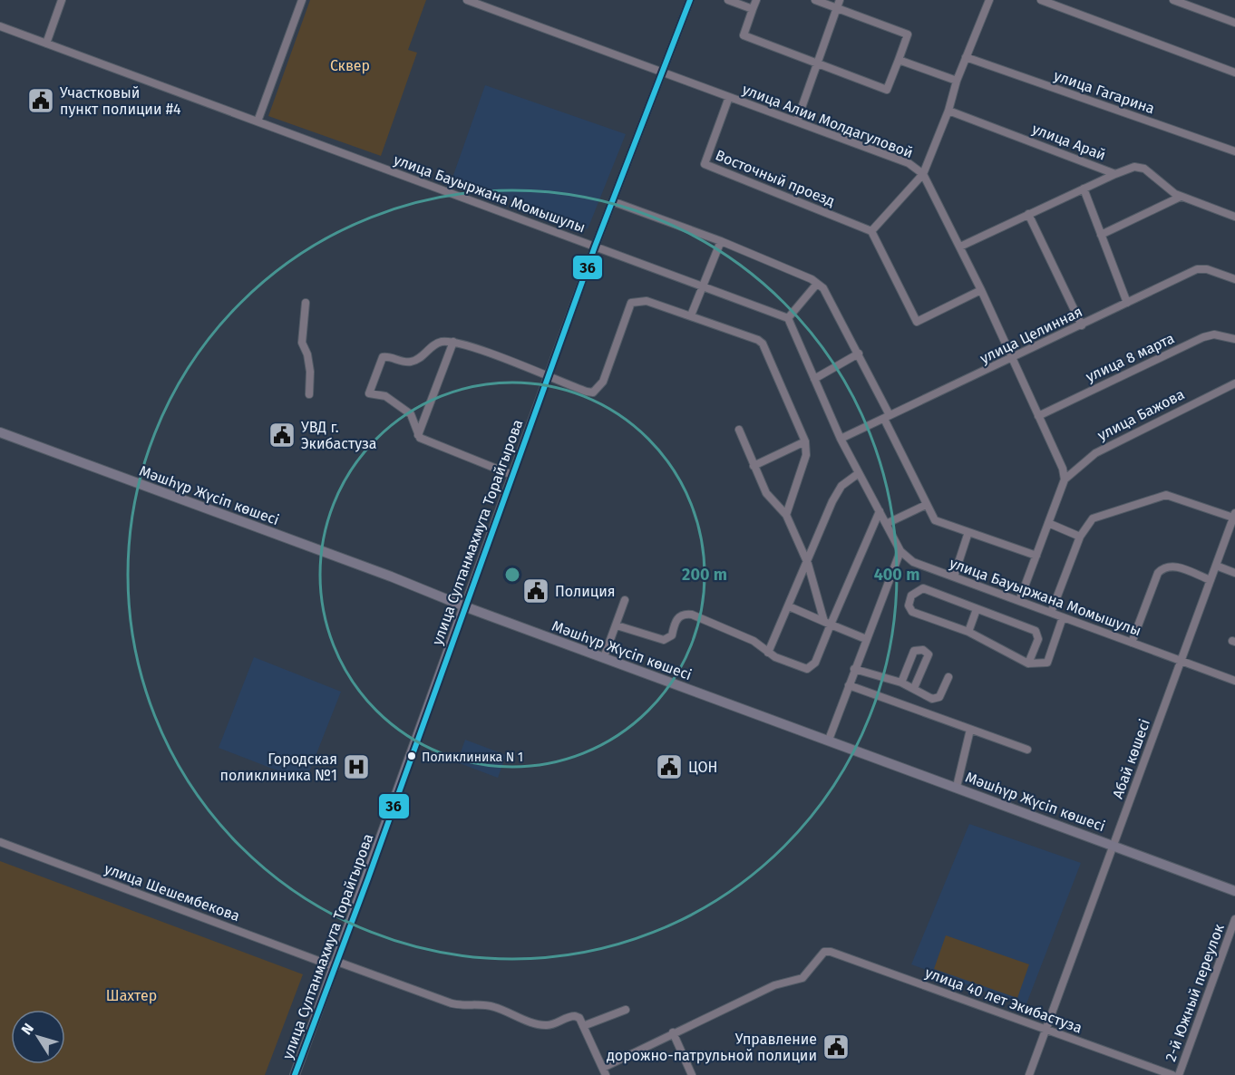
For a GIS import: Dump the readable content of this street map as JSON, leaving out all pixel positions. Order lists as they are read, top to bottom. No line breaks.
{"streets":{"main road":["Мәшһүр Жүсіп көшесі","улица Султанмахмута Торайгырова"],"street":["улица Гагарина","улица Алии Молдагуловой","улица Арай","Восточный проезд","улица Бауыржана Момышулы","улица Целинная","улица 8 марта","улица Бажова","Абай көшесі","улица Шешембекова","2-й Южный переулок","улица 40 лет Экибастуза"]},"crossings":[["улица Алии Молдагуловой","Восточный проезд"],["улица Алии Молдагуловой","улица Целинная"],["улица Алии Молдагуловой","улица 8 марта"],["улица Алии Молдагуловой","улица Бажова"],["улица Алии Молдагуловой","улица Султанмахмута Торайгырова"],["улица Бауыржана Момышулы","улица Целинная"],["улица Бауыржана Момышулы","улица Султанмахмута Торайгырова"],["улица Бауыржана Момышулы","Абай көшесі"],["Мәшһүр Жүсіп көшесі","улица Султанмахмута Торайгырова"],["Мәшһүр Жүсіп көшесі","Абай көшесі"],["улица Султанмахмута Торайгырова","улица Шешембекова"],["Абай көшесі","улица 40 лет Экибастуза"]],"parks":["Сквер","Шахтер"],"places":{"public building":["Участковый пункт полиции #4","УВД г. Экибастуза","Полиция","ЦОН","Управление дорожно-патрульной полиции"],"other":["Поликлиника N 1"],"hospital":["Городская поликлиника №1"]},"lines":["transit line 36"],"north":"top left","rings":["200 m","400 m"]}
